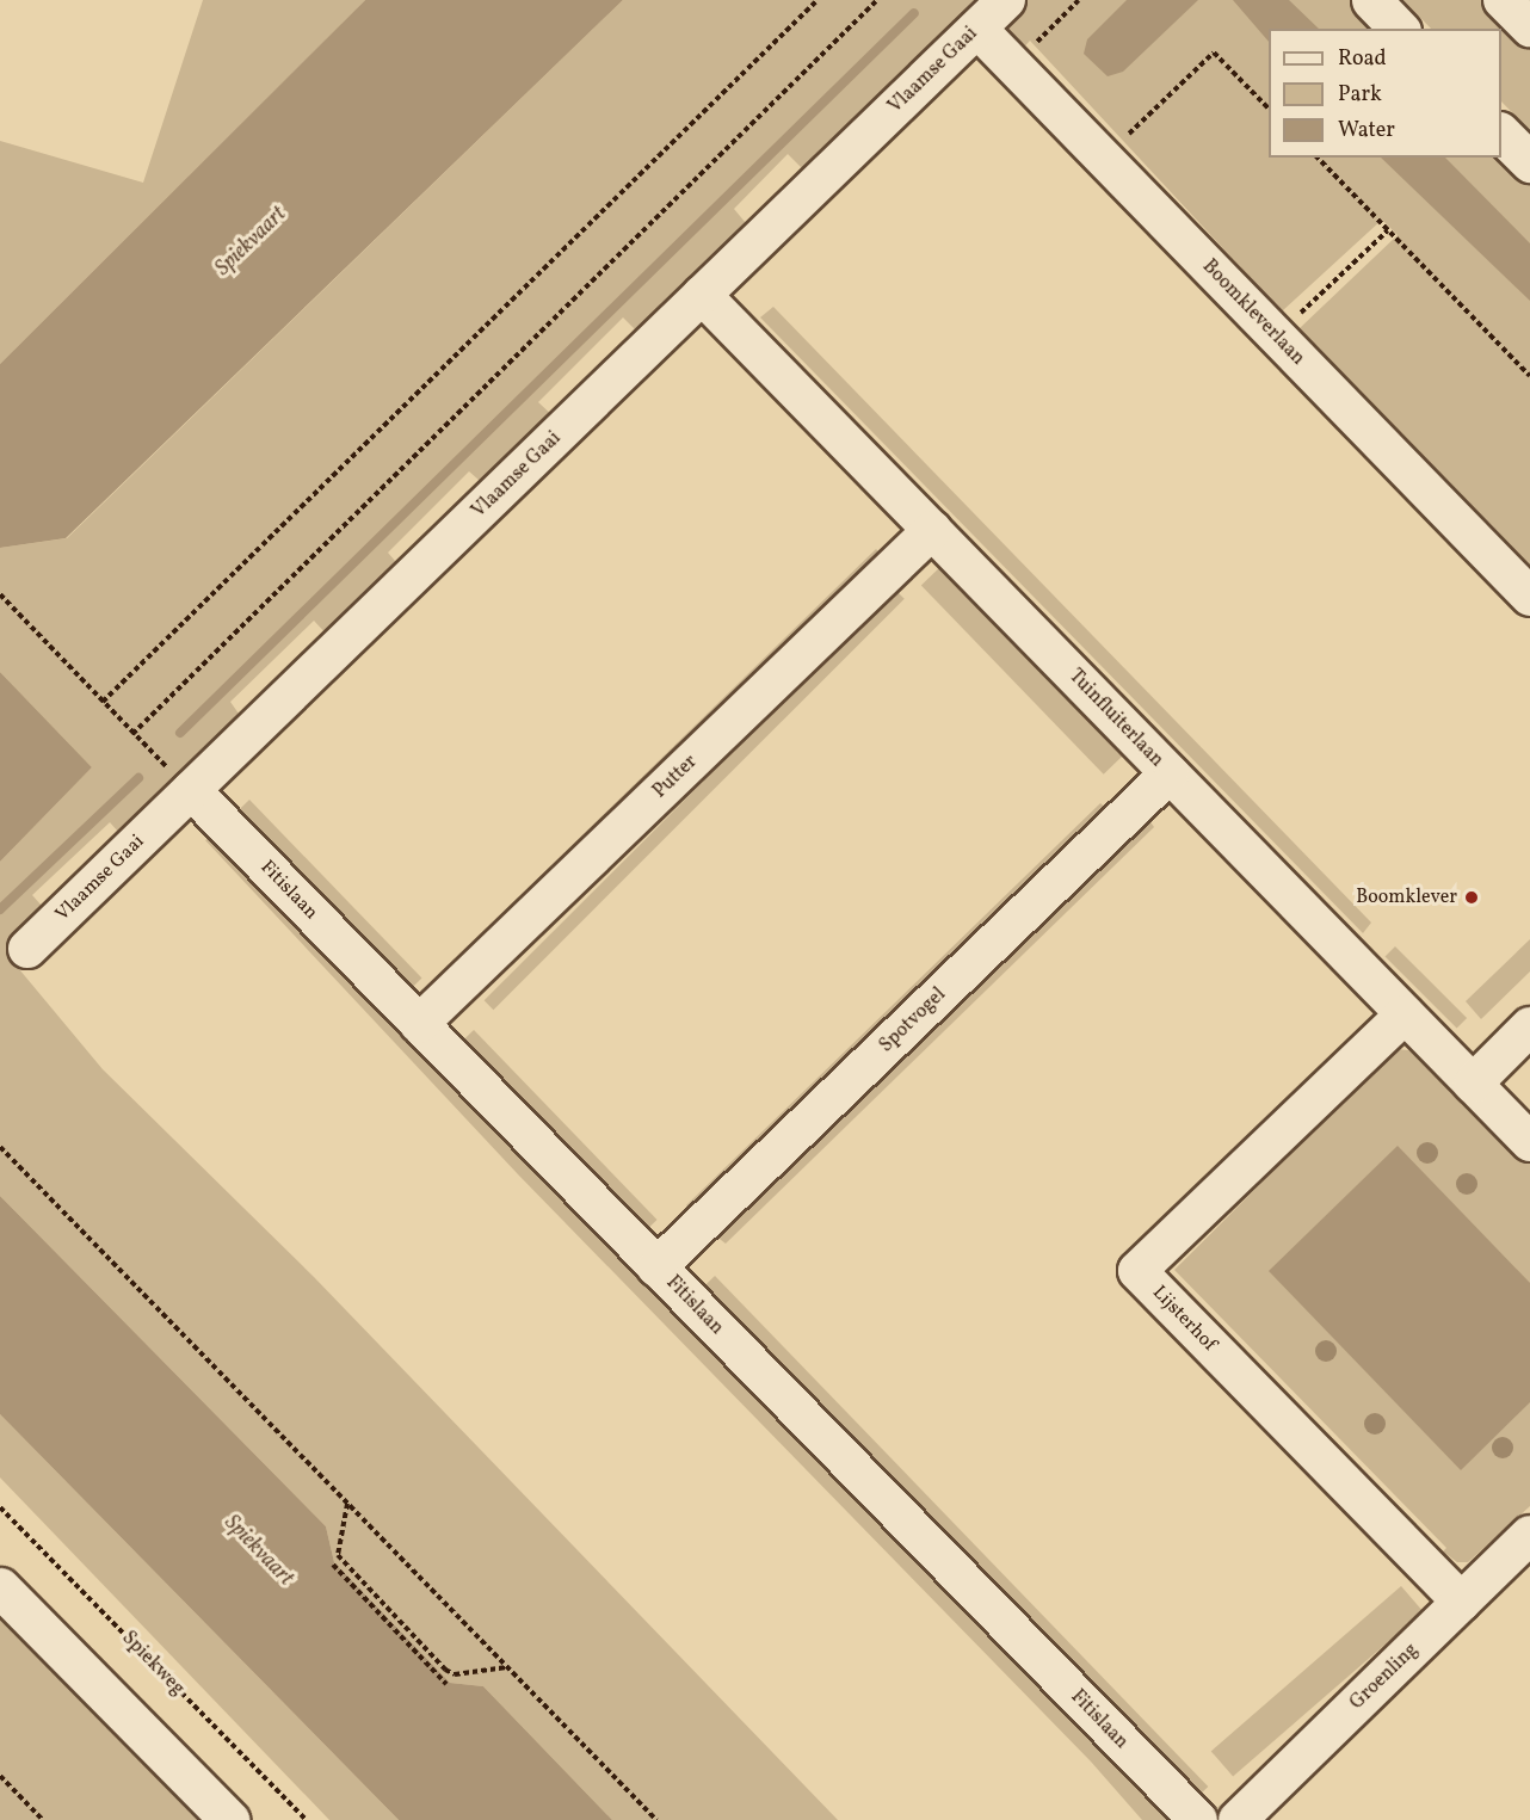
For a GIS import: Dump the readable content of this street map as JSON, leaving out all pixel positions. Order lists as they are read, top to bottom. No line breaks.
{"streets":{"street":["Vlaamse Gaai","Boomkleverlaan","Tuinfluiterlaan","Putter","Fitislaan","Spotvogel","Lijsterhof","Groenling"],"path":["Spiekweg"]},"crossings":[["Vlaamse Gaai","Boomkleverlaan"],["Vlaamse Gaai","Tuinfluiterlaan"],["Vlaamse Gaai","Fitislaan"],["Tuinfluiterlaan","Putter"],["Tuinfluiterlaan","Spotvogel"],["Tuinfluiterlaan","Lijsterhof"],["Putter","Fitislaan"],["Fitislaan","Spotvogel"],["Lijsterhof","Groenling"]],"water":["Spiekvaart"],"places":["Boomklever"],"legend":["Road","Park","Water"]}
